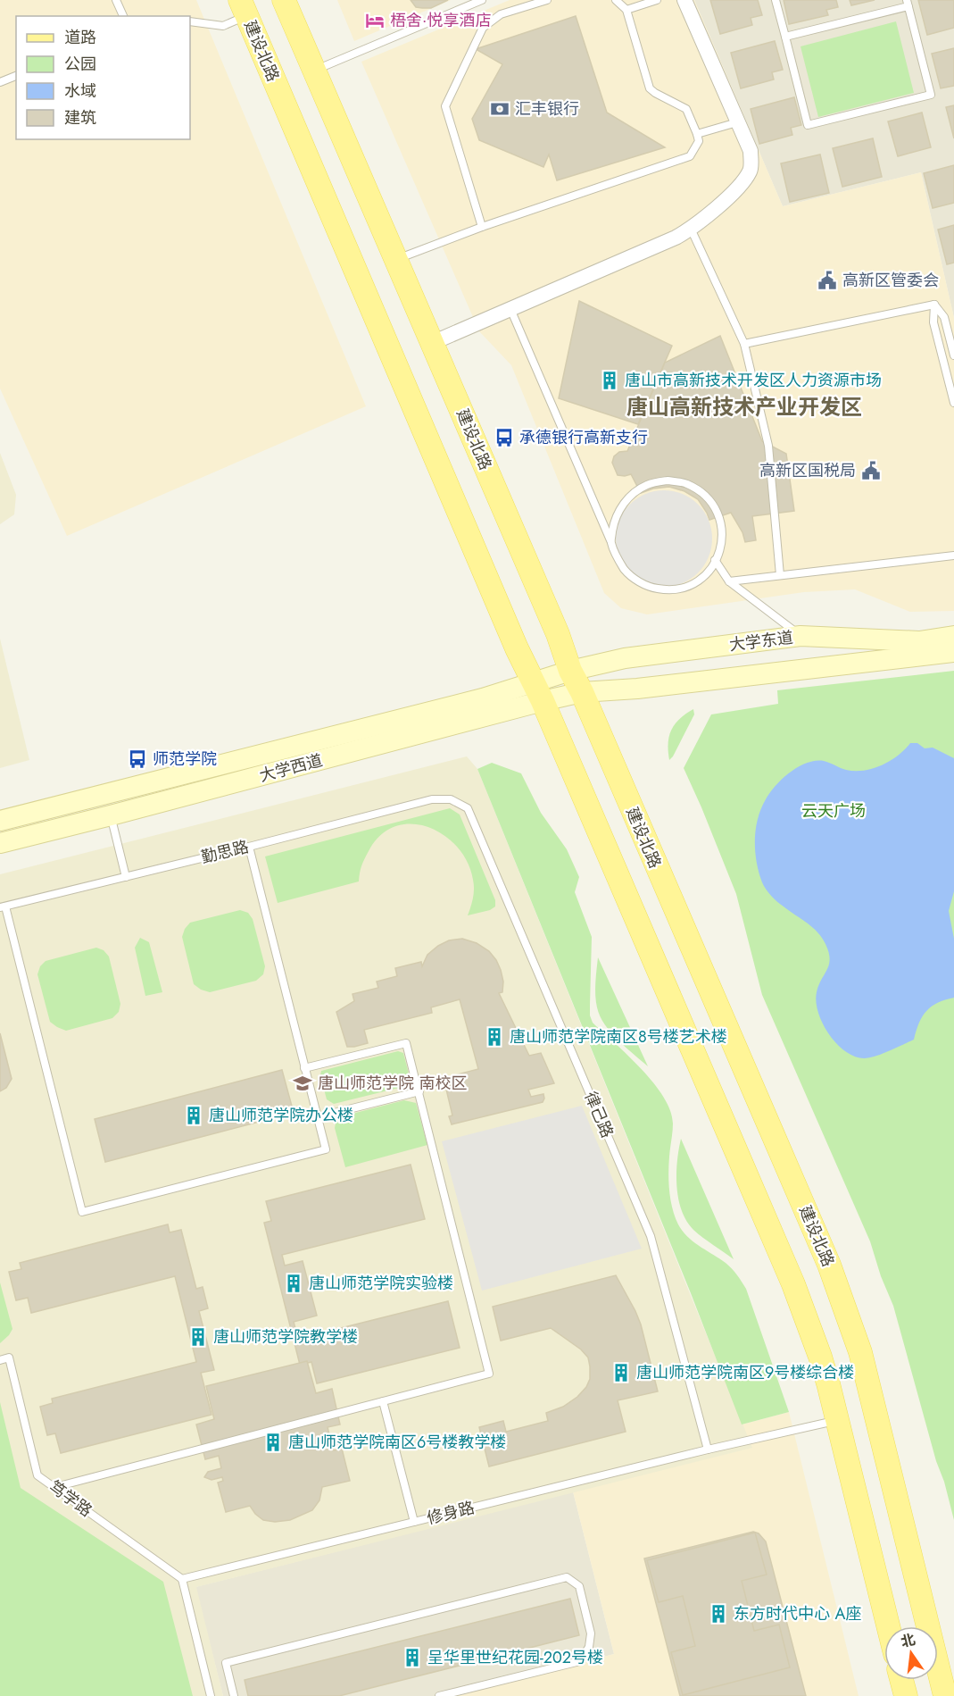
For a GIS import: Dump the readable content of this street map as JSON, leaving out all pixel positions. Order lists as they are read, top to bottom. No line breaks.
{"streets":{"main road":["建设北路","大学东道","大学西道"],"lane":["勤思路","律己路","笃学路","修身路"]},"crossings":[["建设北路","大学东道"],["建设北路","大学西道"],["建设北路","修身路"],["大学东道","大学西道"],["勤思路","律己路"],["律己路","修身路"],["笃学路","修身路"]],"districts":["唐山高新技术产业开发区"],"parks":["云天广场"],"places":{"hotel":["梧舍·悦享酒店"],"bank":["汇丰银行"],"public building":["高新区管委会","高新区国税局"],"building":["唐山市高新技术开发区人力资源市场","唐山师范学院南区8号楼艺术楼","唐山师范学院办公楼","唐山师范学院实验楼","唐山师范学院教学楼","唐山师范学院南区9号楼综合楼","唐山师范学院南区6号楼教学楼","东方时代中心 A座","呈华里世纪花园-202号楼"],"bus stop":["承德银行高新支行","师范学院"],"school or university":["唐山师范学院 南校区"]},"legend":["道路","公园","水域","建筑"],"north":"top"}
